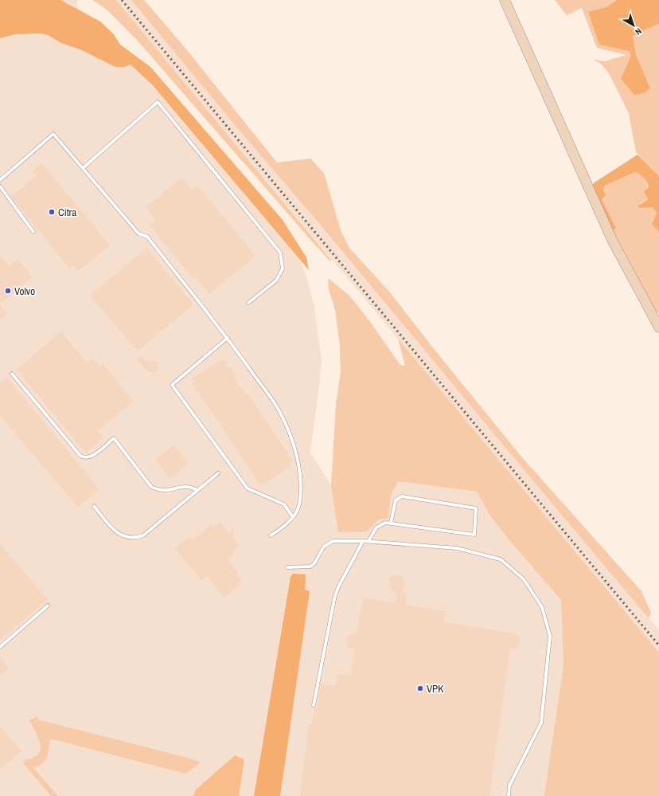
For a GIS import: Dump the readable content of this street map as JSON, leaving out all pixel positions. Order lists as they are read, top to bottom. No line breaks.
{"places":["Citra","Volvo","VPK"],"north":"bottom right"}
